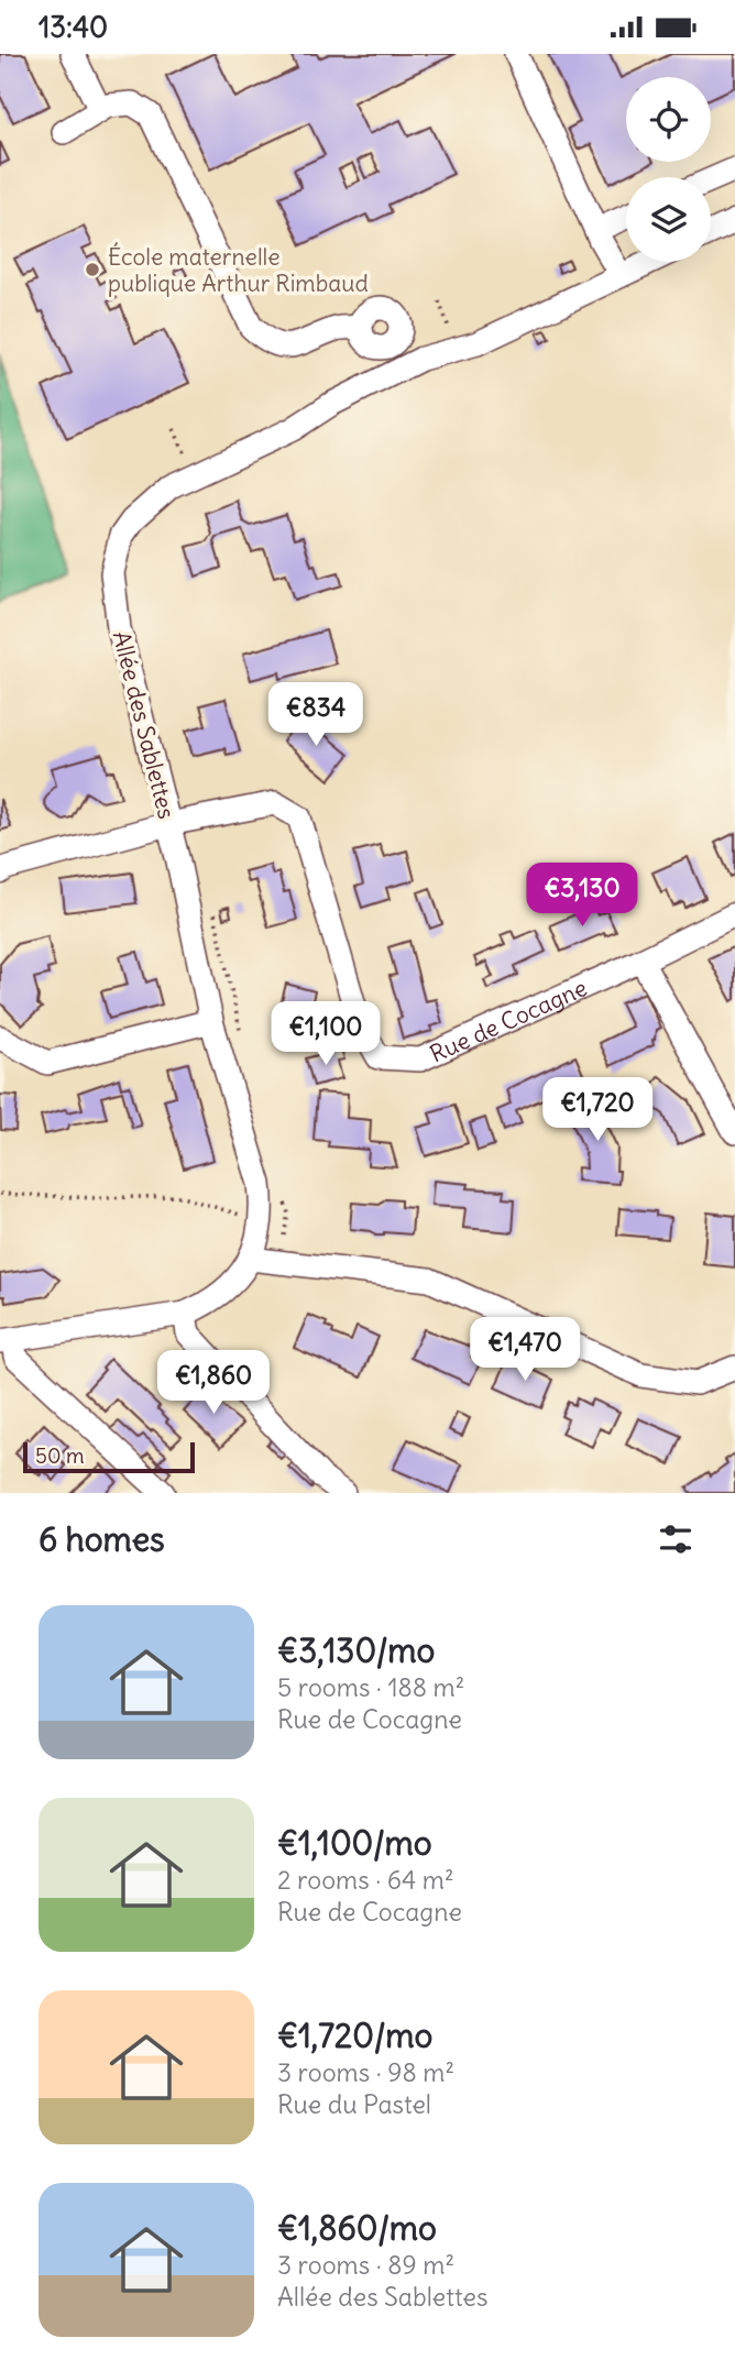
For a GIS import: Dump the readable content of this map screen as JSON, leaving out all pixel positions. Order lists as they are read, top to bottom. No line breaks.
{"streets":{"street":["Allée des Sablettes","Rue de Cocagne"]},"crossings":[["Allée des Sablettes","Rue de Cocagne"]],"places":["École maternelle publique Arthur Rimbaud"],"scale_bar":"50 m","page":{"status":"13:40","price":["€834","€3,130","€1,100","€1,720","€1,470","€1,860"],"scale":"50 m","heading":"6 homes","list":[{"name":"€3,130/mo","note":"5 rooms · 188 m² · Rue de Cocagne"},{"name":"€1,100/mo","note":"2 rooms · 64 m² · Rue de Cocagne"},{"name":"€1,720/mo","note":"3 rooms · 98 m² · Rue du Pastel"},{"name":"€1,860/mo","note":"3 rooms · 89 m² · Allée des Sablettes"}]}}
